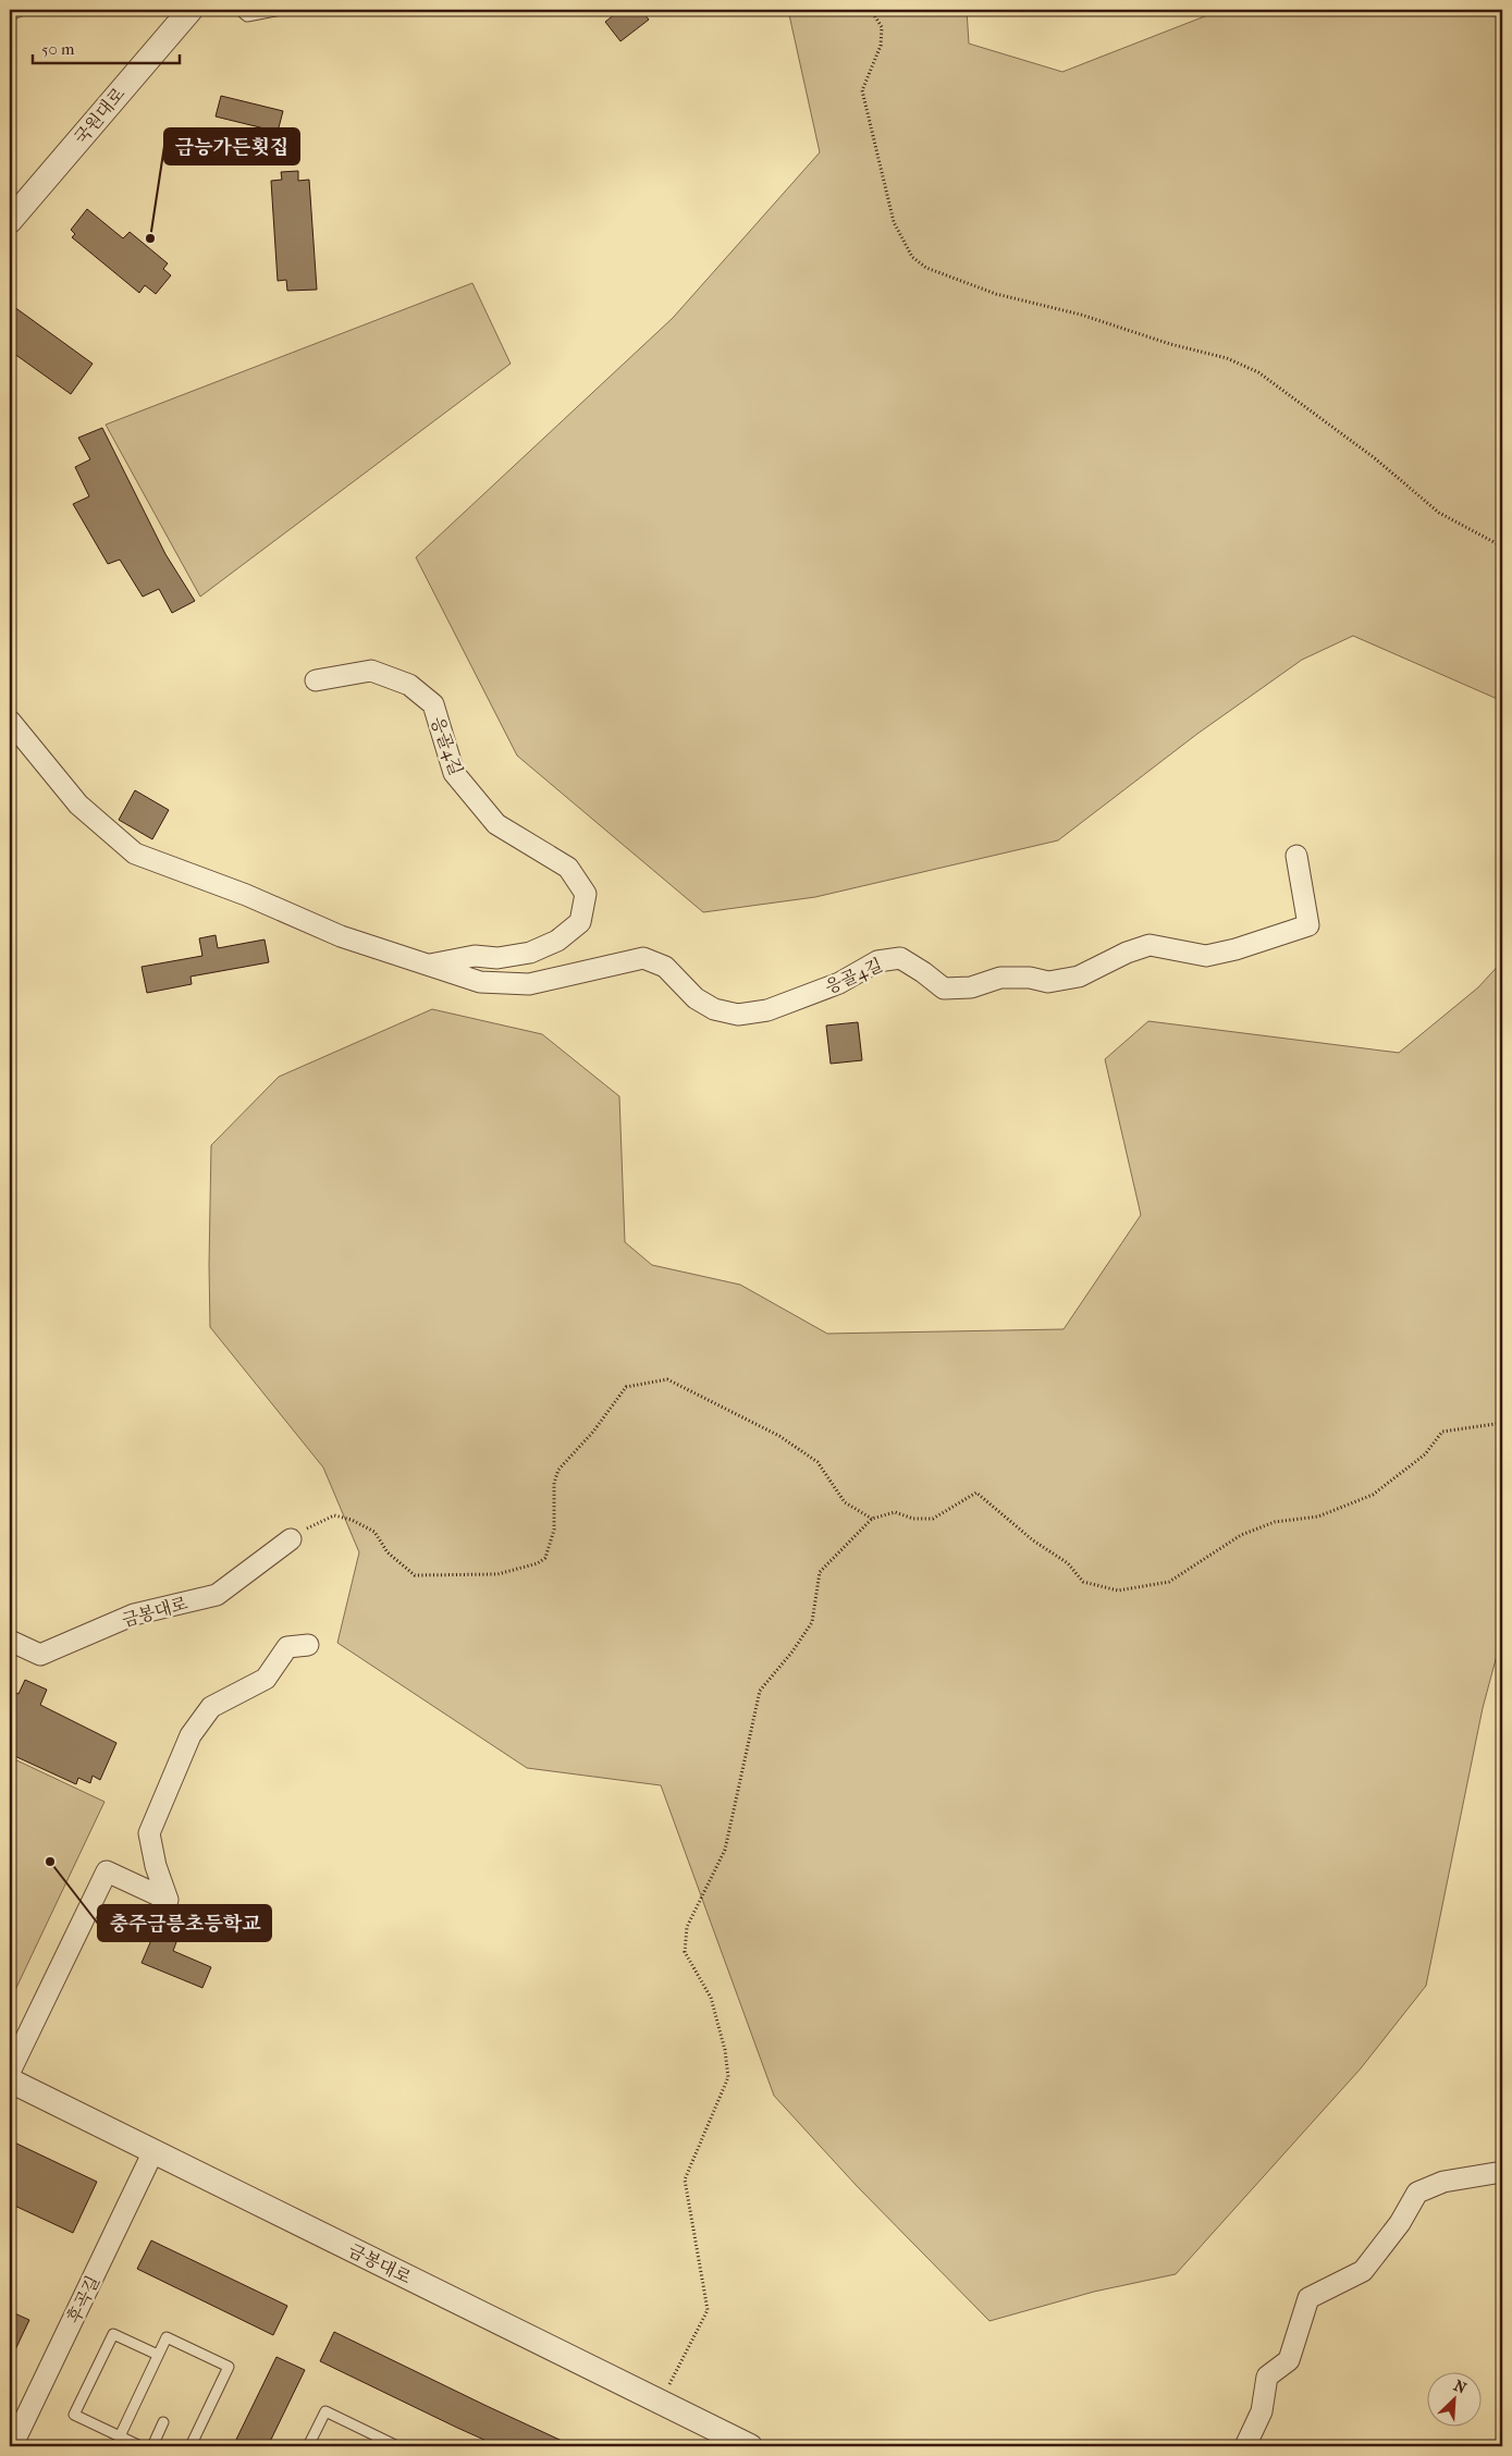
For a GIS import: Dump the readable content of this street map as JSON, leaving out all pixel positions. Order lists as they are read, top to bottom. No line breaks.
{"streets":{"street":["국원대로","응골4길","금봉대로","후곡길"]},"crossings":[["금봉대로","후곡길"]],"places":["금능가든횟집","충주금릉초등학교"],"scale_bar":"50 m","north":"top right"}
